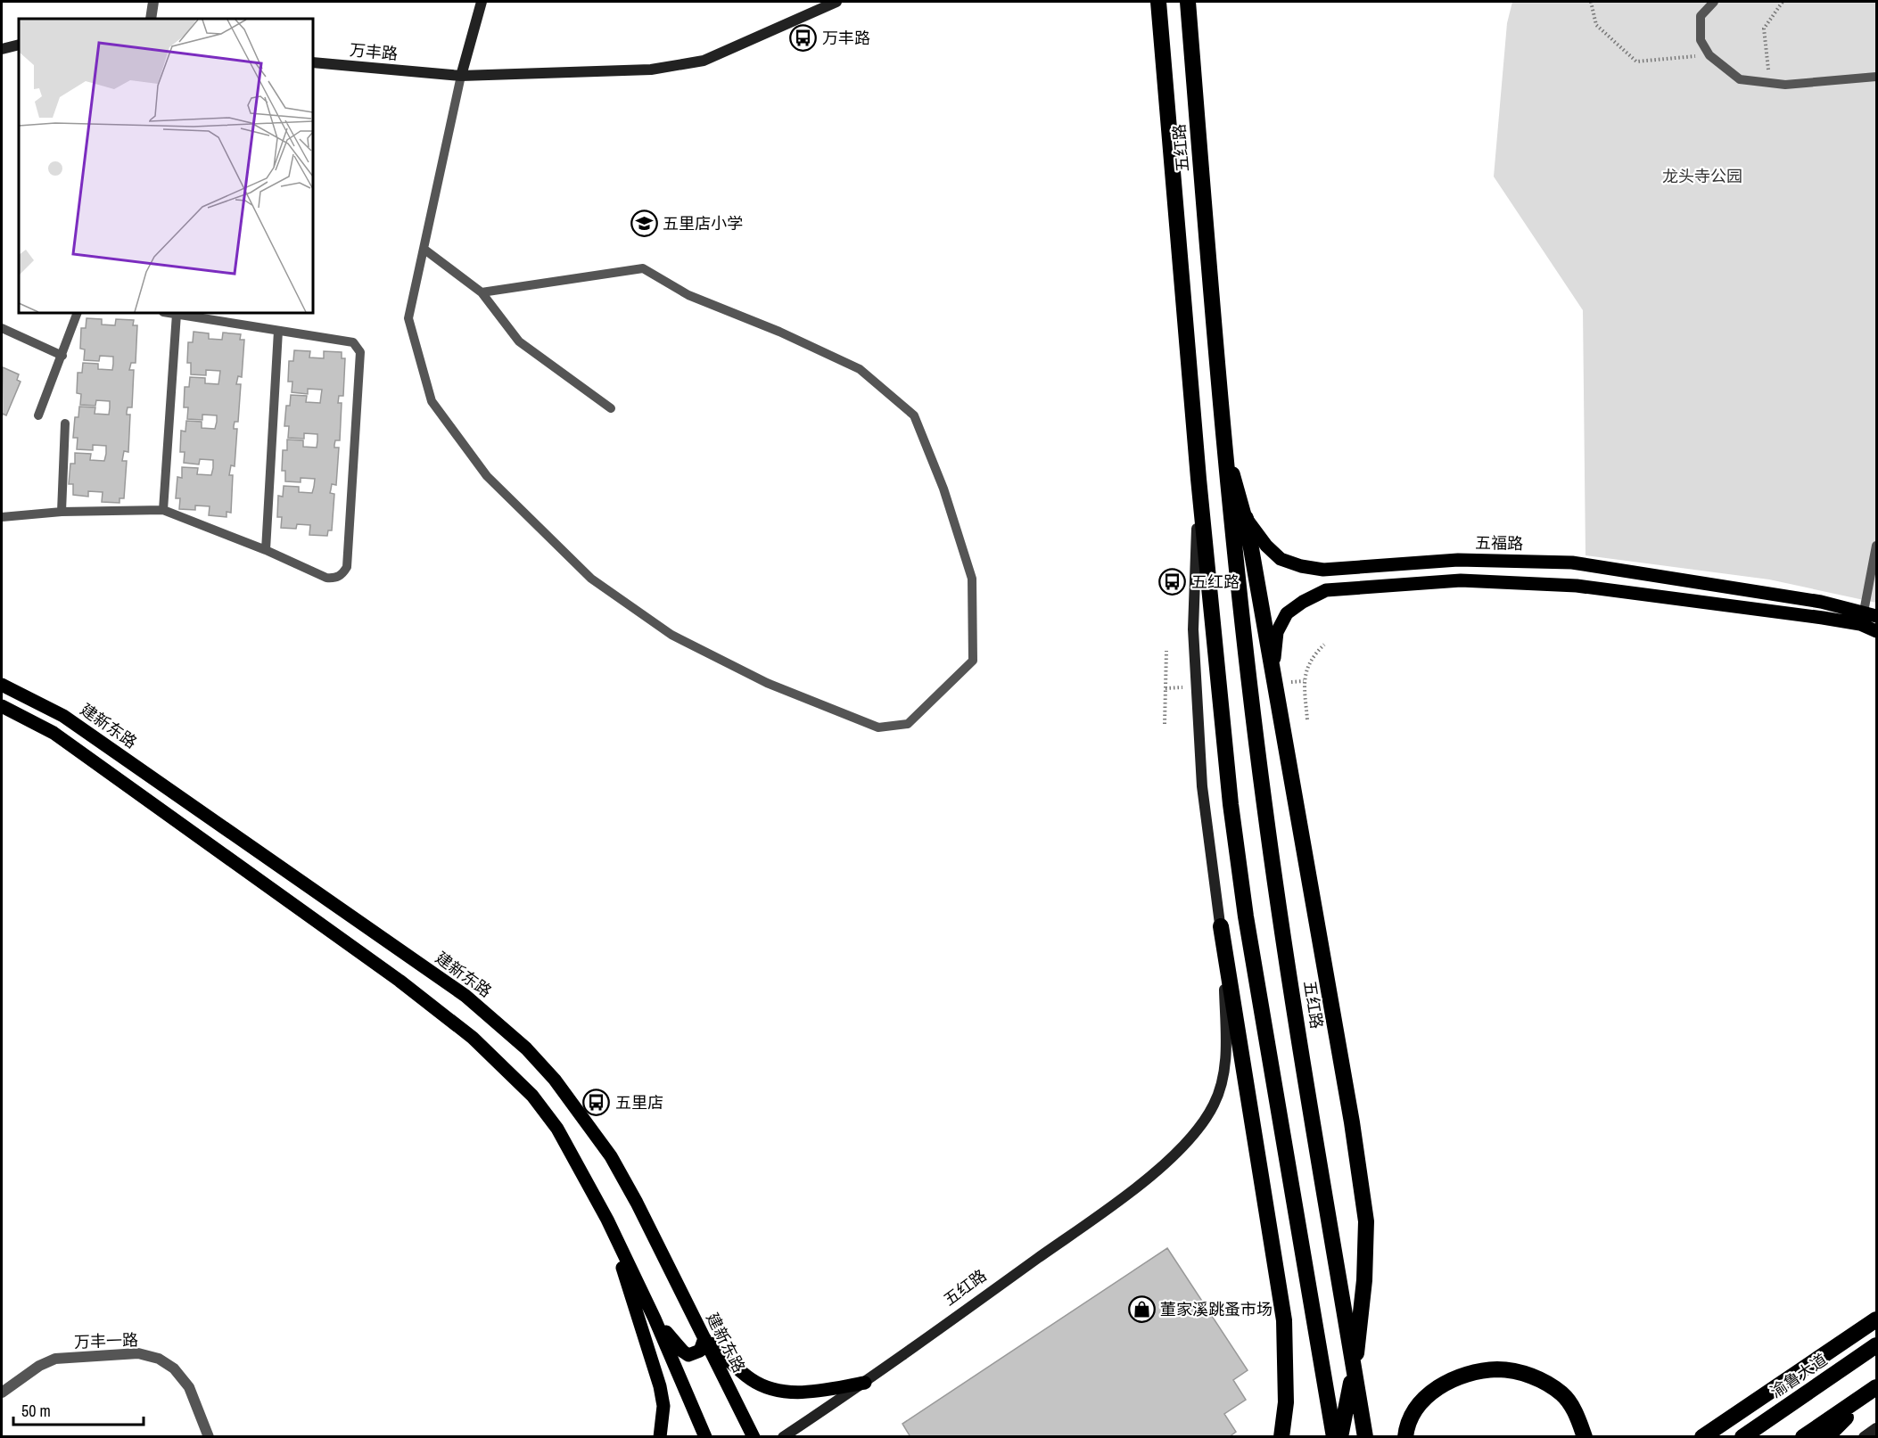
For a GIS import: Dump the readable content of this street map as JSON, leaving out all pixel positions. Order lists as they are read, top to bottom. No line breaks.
{"streets":{"highway":["五红路","渝鲁大道"],"main road":["万丰路","五福路","建新东路"],"street":["万丰一路"]},"crossings":[["五红路","五福路"]],"parks":["龙头寺公园"],"places":{"bus stop":["万丰路","五红路","五里店"],"school or university":["五里店小学"],"shop":["董家溪跳蚤市场"]},"scale_bar":"50 m"}
